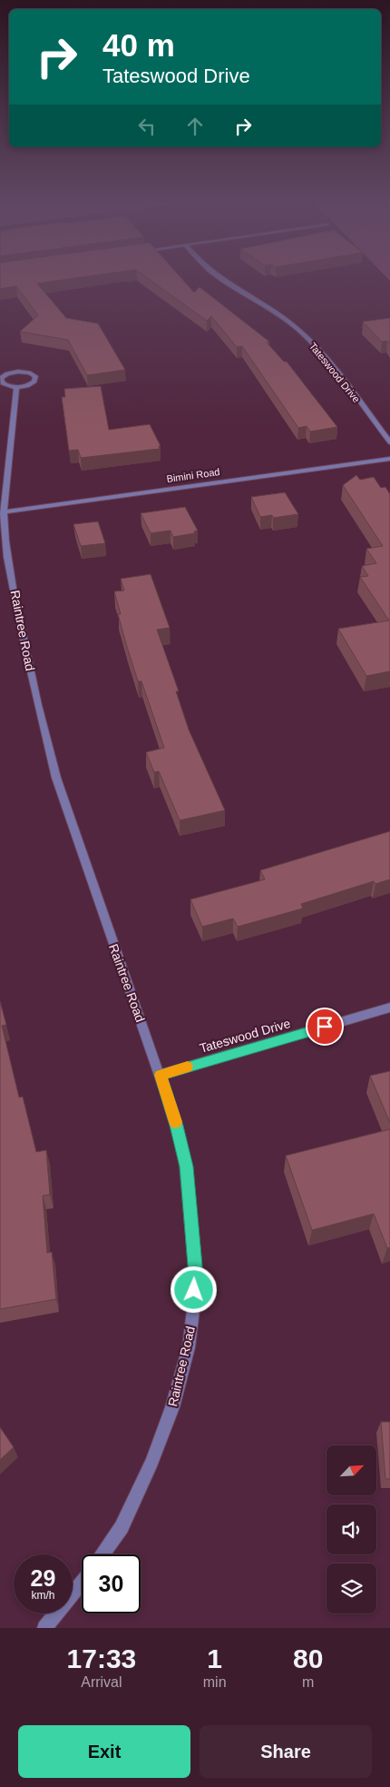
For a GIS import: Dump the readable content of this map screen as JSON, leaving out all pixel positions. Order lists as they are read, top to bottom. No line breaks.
{"streets":{"street":["Tateswood Drive","Bimini Road","Raintree Road"]},"crossings":[["Tateswood Drive","Raintree Road"],["Bimini Road","Raintree Road"]],"north":"top right","page":{"turn":["40 m","Tateswood Drive"],"speed":"29 km/h","limit":"30","eta":["17:33","Arrival","1","min","80","m"],"buttons":["Exit","Share"]}}
